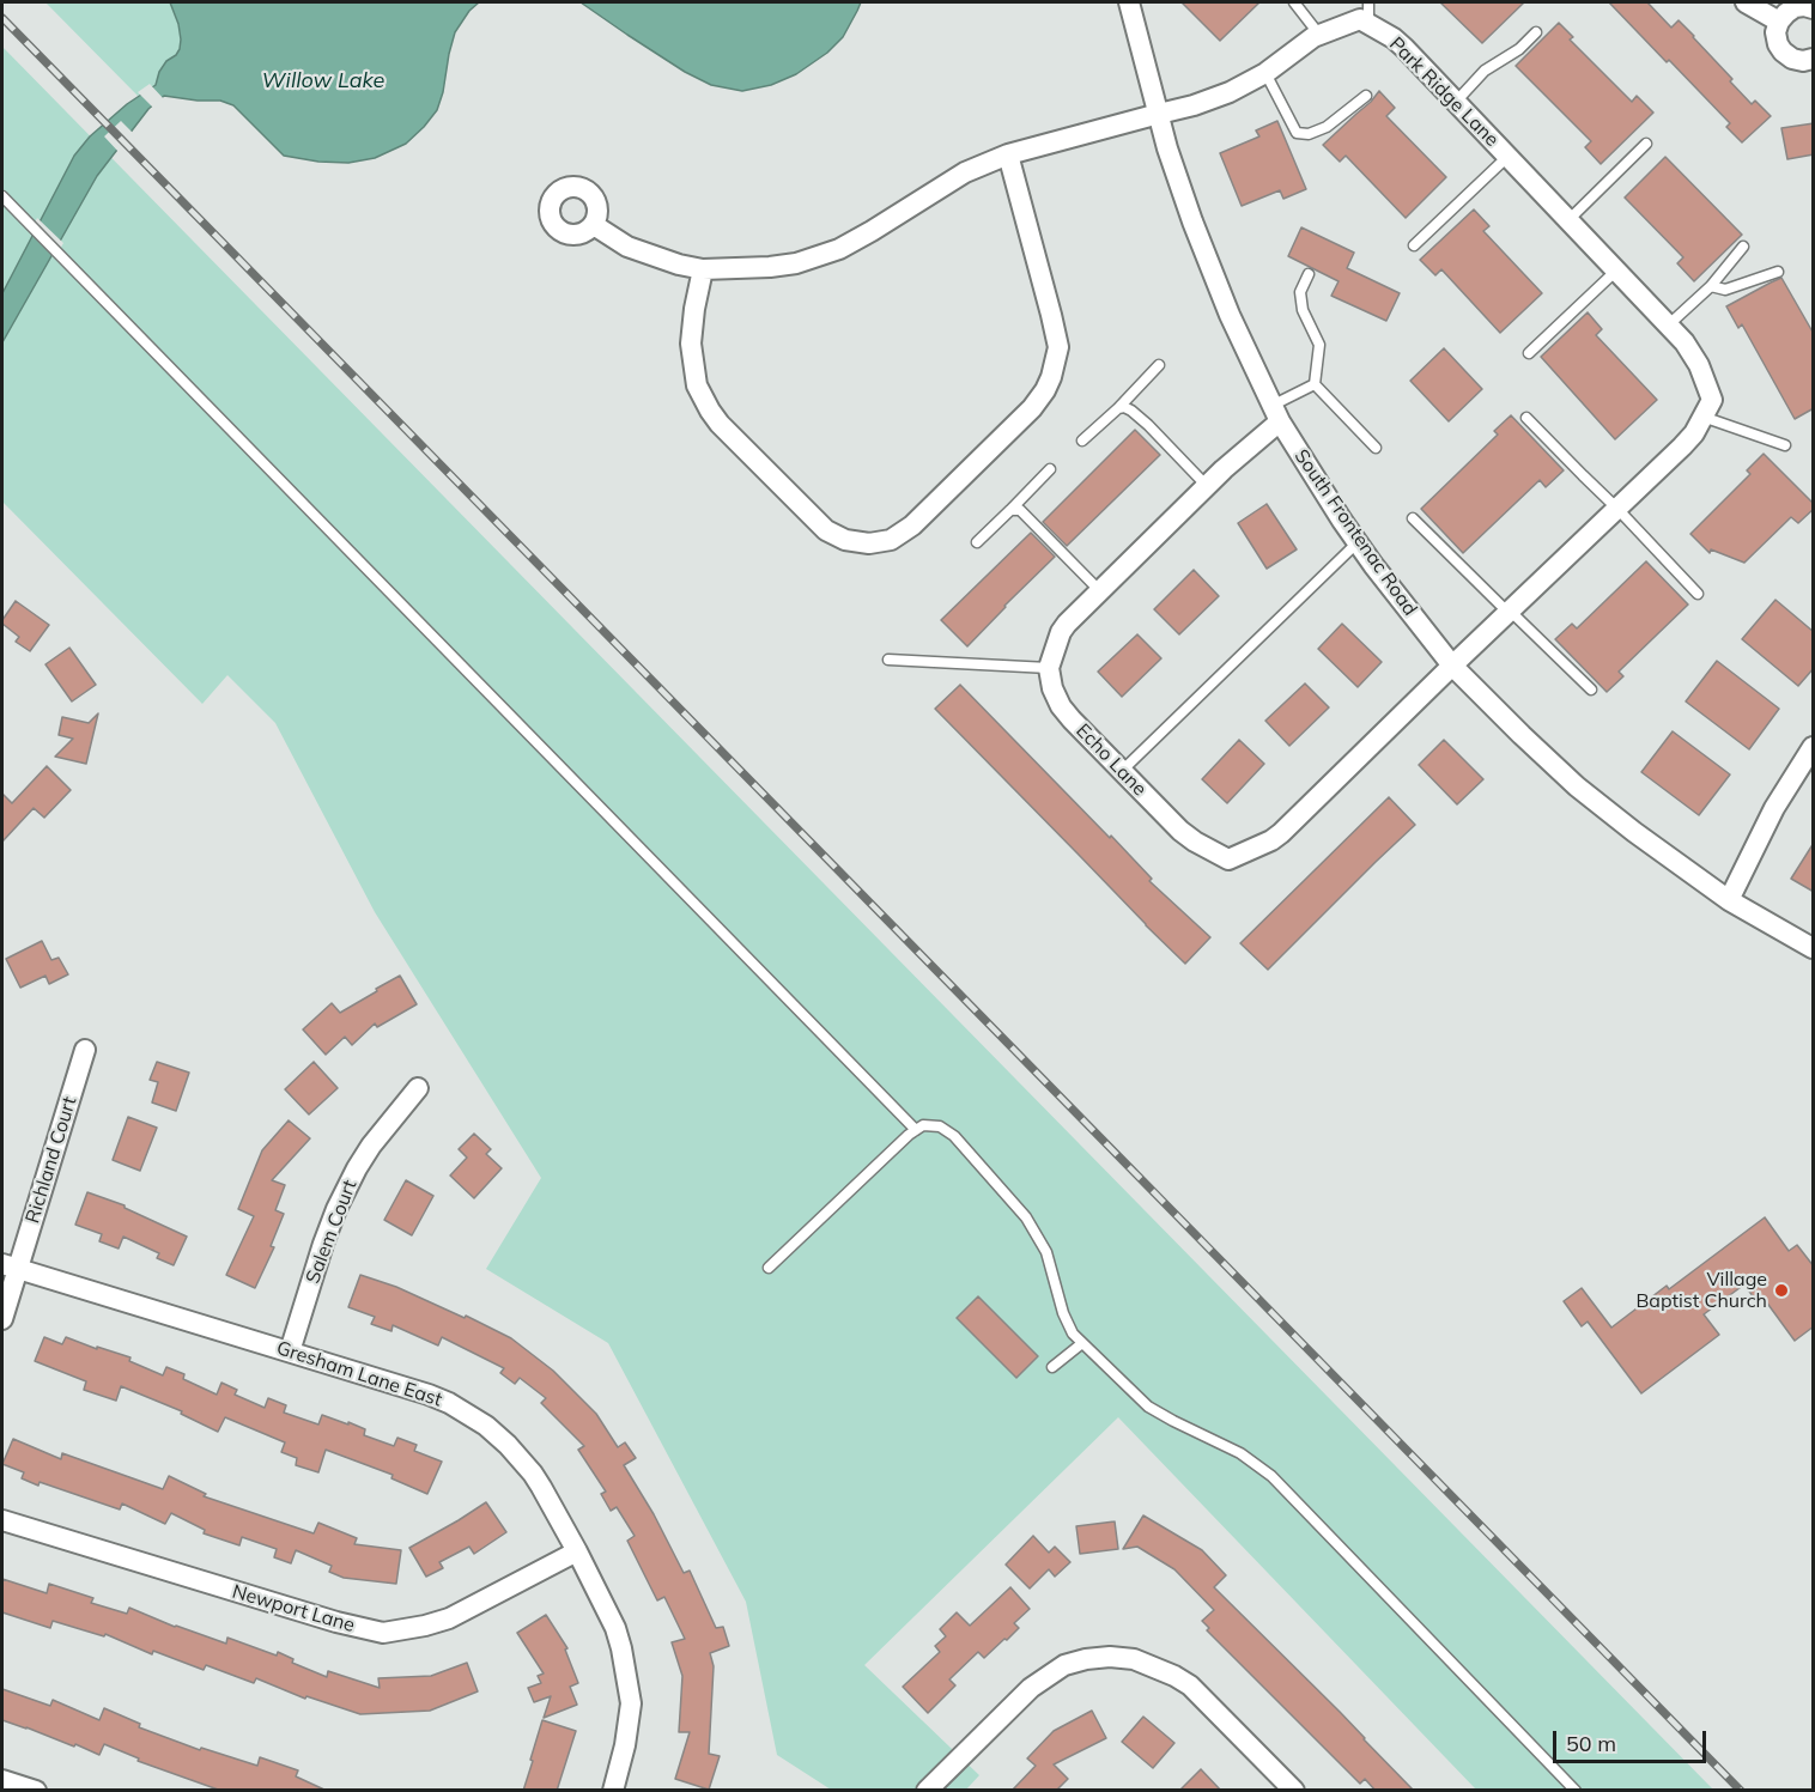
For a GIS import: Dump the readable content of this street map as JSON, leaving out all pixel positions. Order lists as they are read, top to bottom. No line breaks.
{"streets":{"street":["Park Ridge Lane","South Frontenac Road","Echo Lane","Richland Court","Salem Court","Gresham Lane East","Newport Lane"]},"crossings":[["Park Ridge Lane","South Frontenac Road"],["Park Ridge Lane","Echo Lane"],["South Frontenac Road","Echo Lane"],["Richland Court","Gresham Lane East"],["Salem Court","Gresham Lane East"],["Gresham Lane East","Newport Lane"]],"water":["Willow Lake"],"places":["Village Baptist Church"],"scale_bar":"50 m"}
